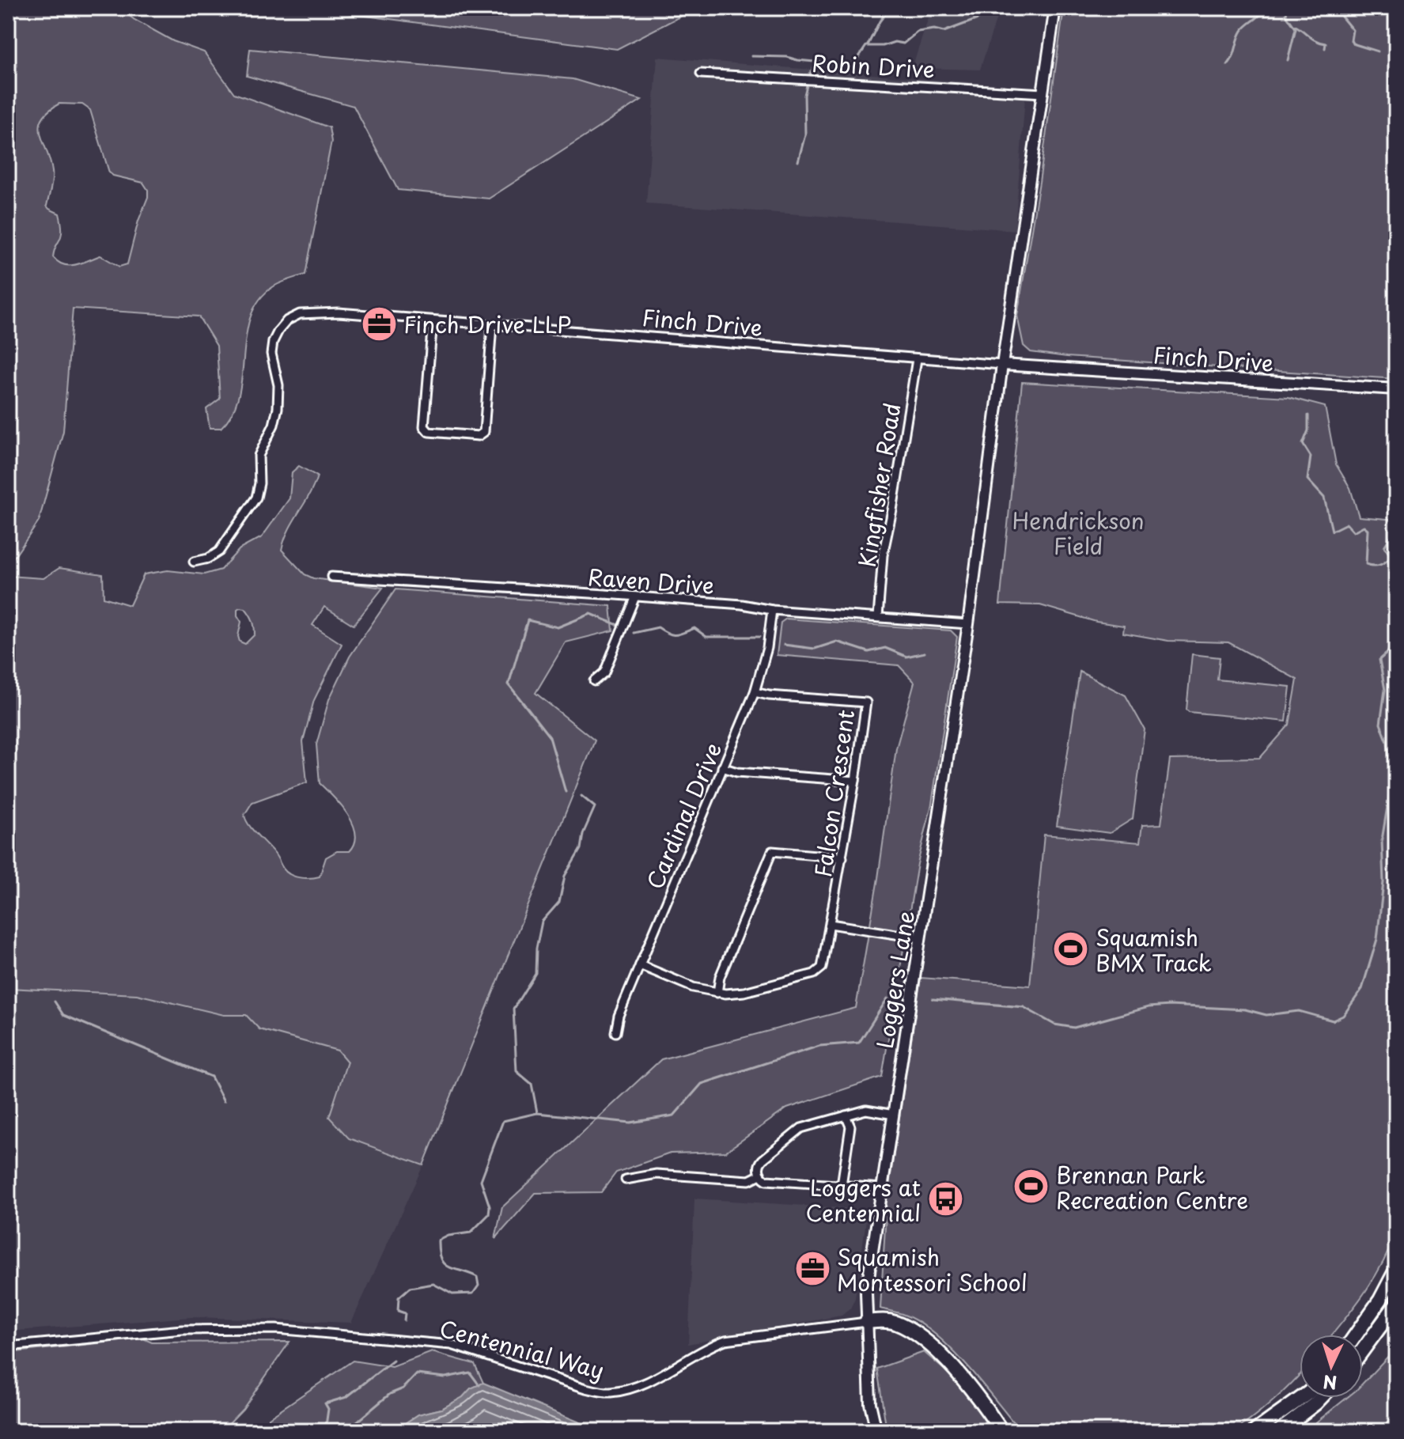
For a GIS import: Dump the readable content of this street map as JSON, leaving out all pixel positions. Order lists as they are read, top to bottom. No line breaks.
{"streets":{"street":["Robin Drive","Finch Drive","Kingfisher Road","Raven Drive","Falcon Crescent","Cardinal Drive","Loggers Lane","Centennial Way"]},"crossings":[["Robin Drive","Loggers Lane"],["Finch Drive","Kingfisher Road"],["Finch Drive","Loggers Lane"],["Kingfisher Road","Raven Drive"],["Raven Drive","Cardinal Drive"],["Raven Drive","Loggers Lane"],["Falcon Crescent","Cardinal Drive"],["Loggers Lane","Centennial Way"]],"parks":["Hendrickson Field"],"places":{"office":["Finch Drive LLP","Squamish Montessori School"],"sports":["Squamish BMX Track","Brennan Park Recreation Centre"],"bus stop":["Loggers at Centennial"]},"north":"bottom"}
